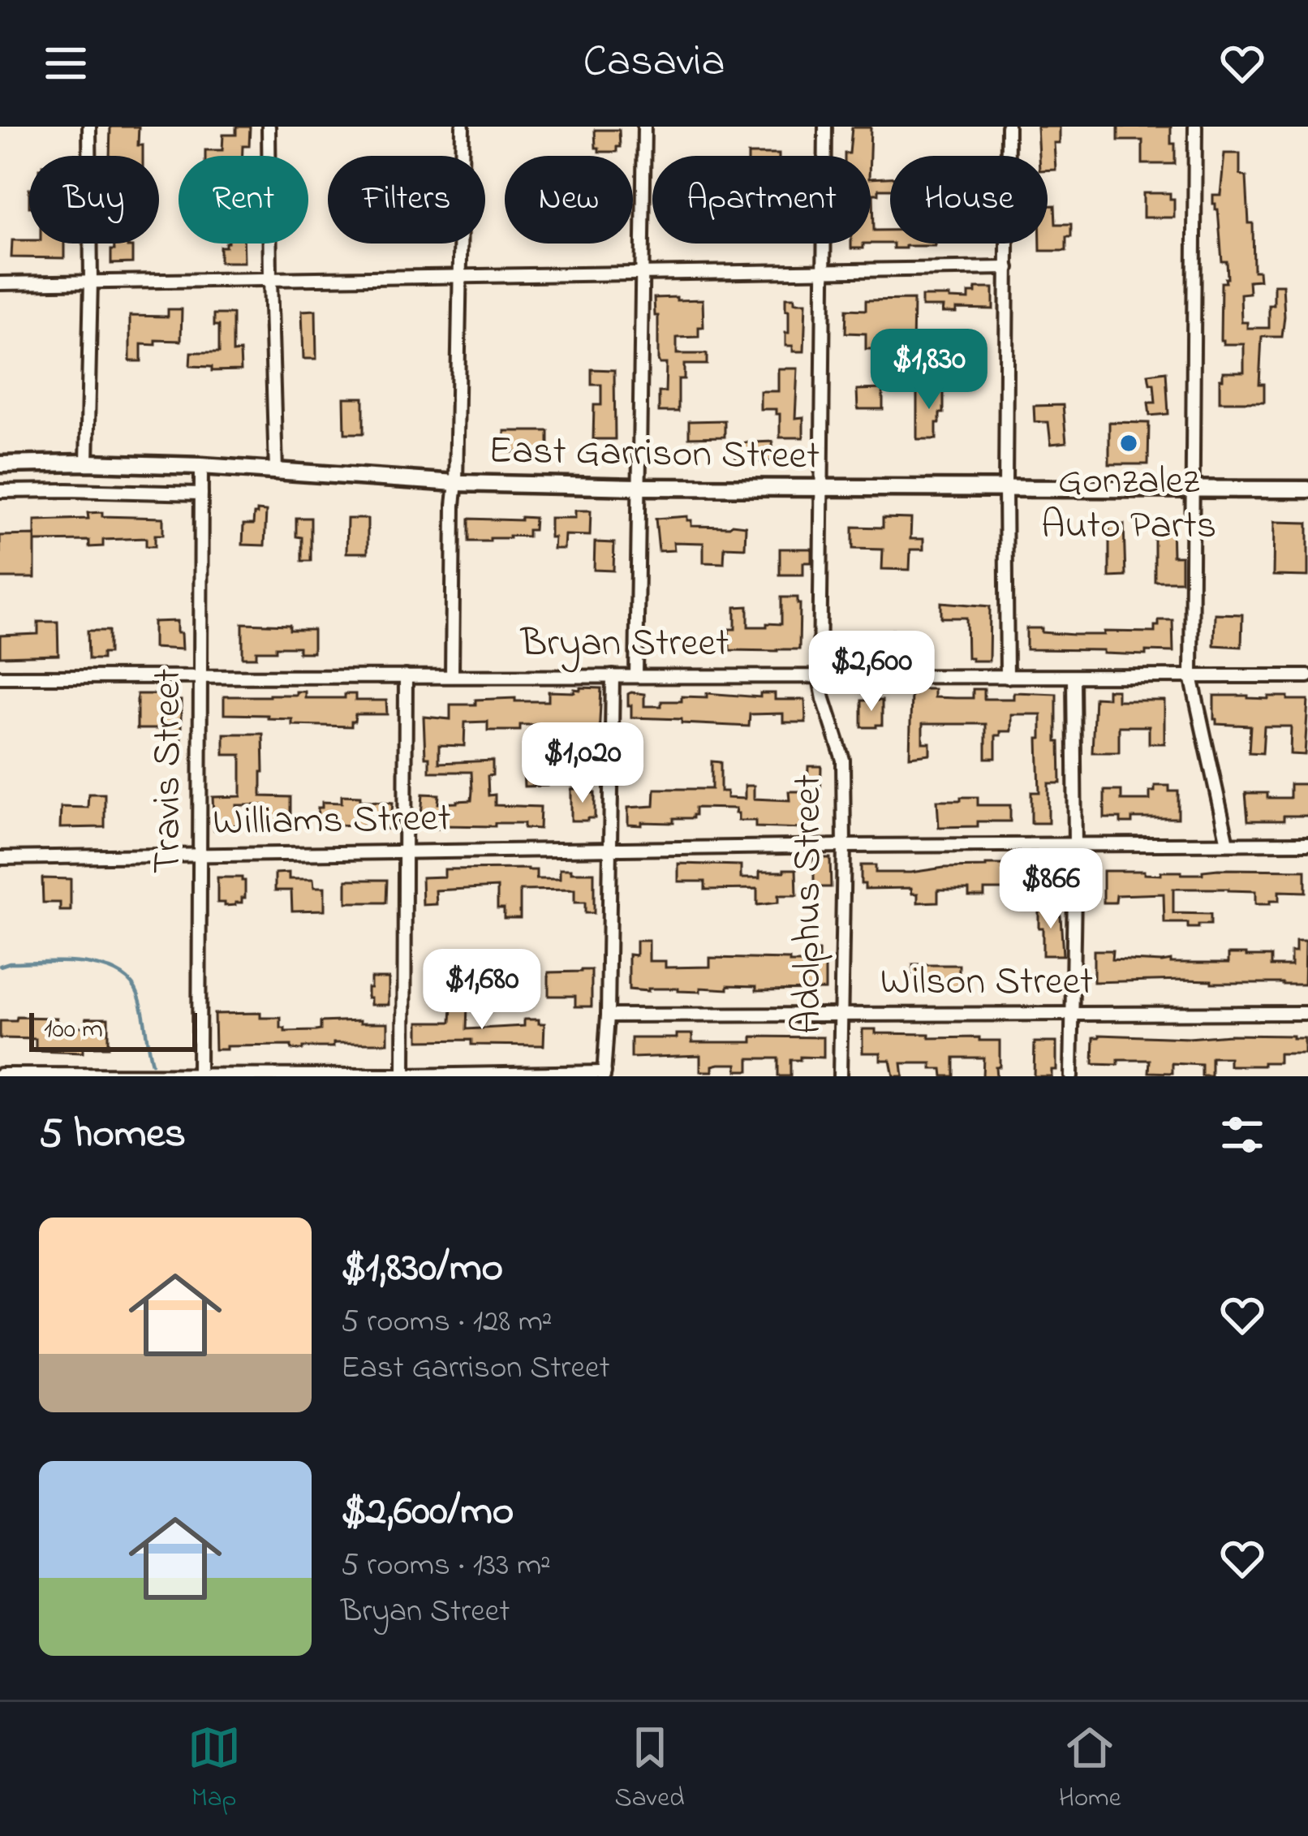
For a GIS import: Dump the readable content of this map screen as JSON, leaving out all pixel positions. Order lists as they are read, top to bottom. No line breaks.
{"streets":{"main road":["East Garrison Street"],"street":["Bryan Street","Travis Street","Williams Street","Adolphus Street","Wilson Street"]},"crossings":[["East Garrison Street","Travis Street"],["East Garrison Street","Adolphus Street"],["Bryan Street","Travis Street"],["Bryan Street","Adolphus Street"],["Travis Street","Williams Street"],["Williams Street","Adolphus Street"],["Adolphus Street","Wilson Street"]],"places":["Gonzalez Auto Parts"],"scale_bar":"100 m","page":{"header":"Casavia","chip":["Buy","Rent","Filters","New","Apartment","House"],"price":["$1,830","$2,600","$1,020","$866","$1,680"],"scale":"100 m","heading":"5 homes","list":[{"name":"$1,830/mo","note":"5 rooms · 128 m² · East Garrison Street"},{"name":"$2,600/mo","note":"5 rooms · 133 m² · Bryan Street"}],"tabs":["Map","Saved","Home"]}}
